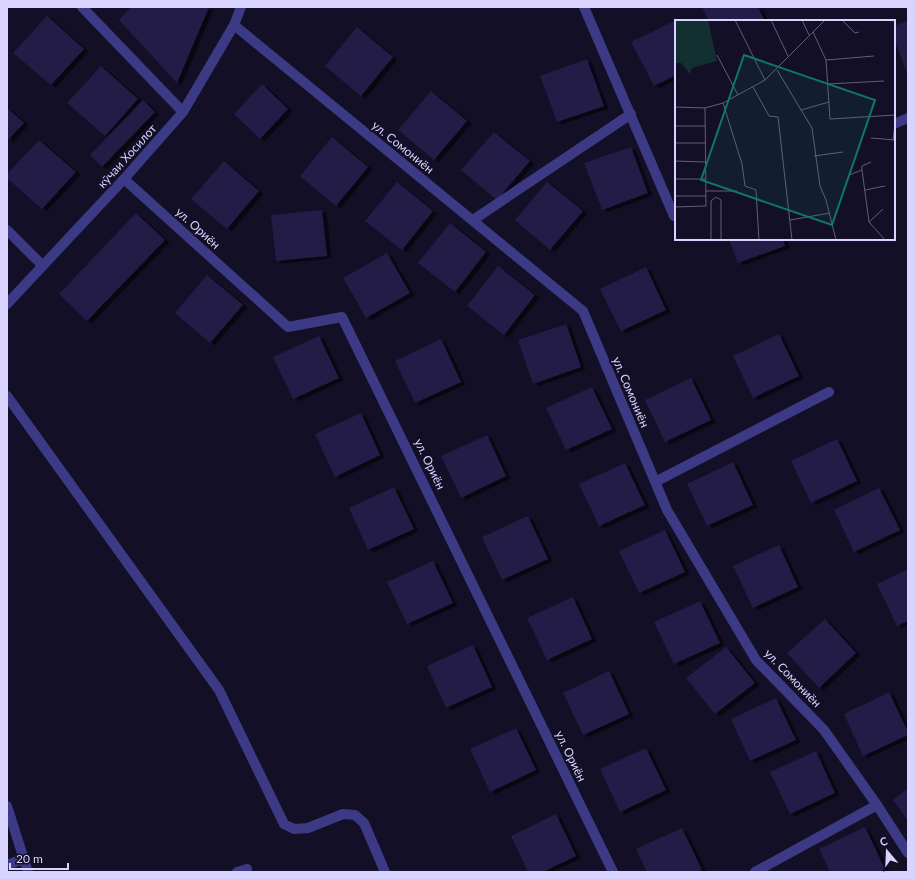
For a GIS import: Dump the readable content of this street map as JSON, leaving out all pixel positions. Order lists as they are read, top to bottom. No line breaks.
{"streets":{"street":["ул. Сомониён","кӯчаи Хосилот","ул. Ориён"]},"crossings":[["ул. Сомониён","кӯчаи Хосилот"],["кӯчаи Хосилот","ул. Ориён"]],"scale_bar":"20 m","north":"top"}
